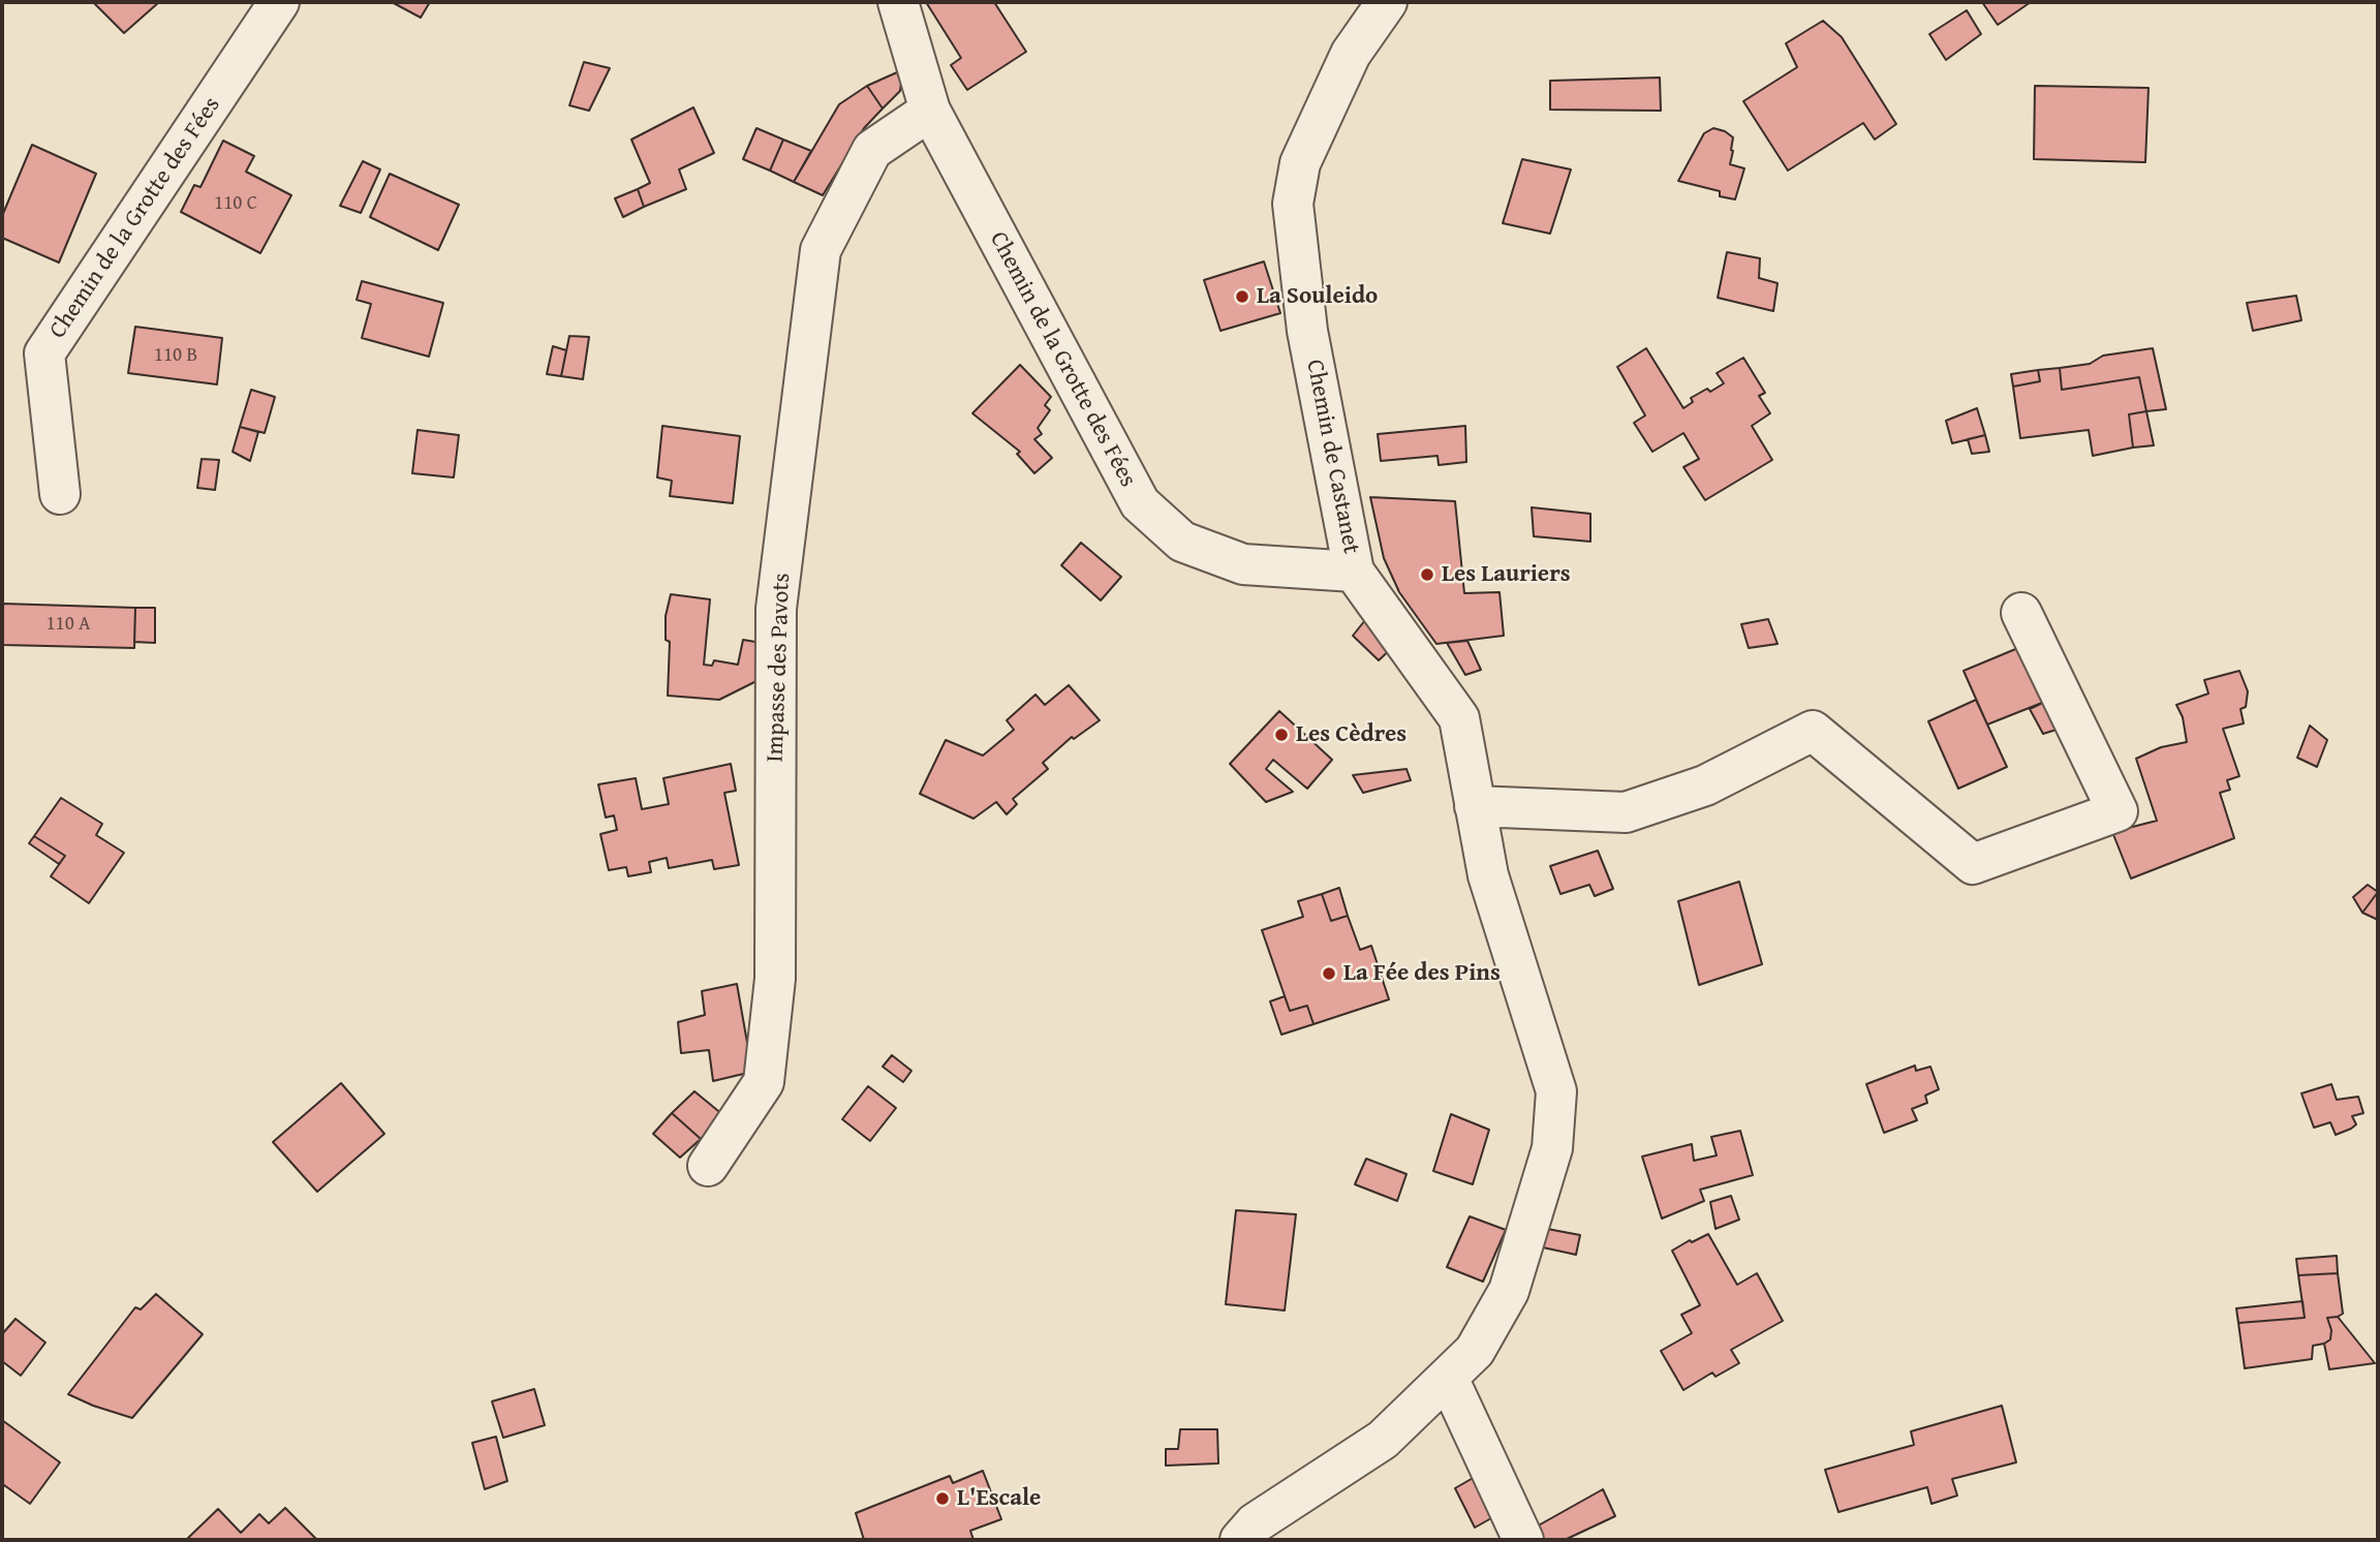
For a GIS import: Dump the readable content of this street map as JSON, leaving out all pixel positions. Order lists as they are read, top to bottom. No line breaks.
{"streets":{"street":["Chemin de la Grotte des Fées","Chemin de Castanet","Impasse des Pavots"]},"crossings":[["Chemin de la Grotte des Fées","Chemin de Castanet"],["Chemin de la Grotte des Fées","Impasse des Pavots"]],"places":["La Souleido","Les Lauriers","Les Cèdres","La Fée des Pins","L'Escale"],"house_numbers":["110 C","110 B","110 A"]}
